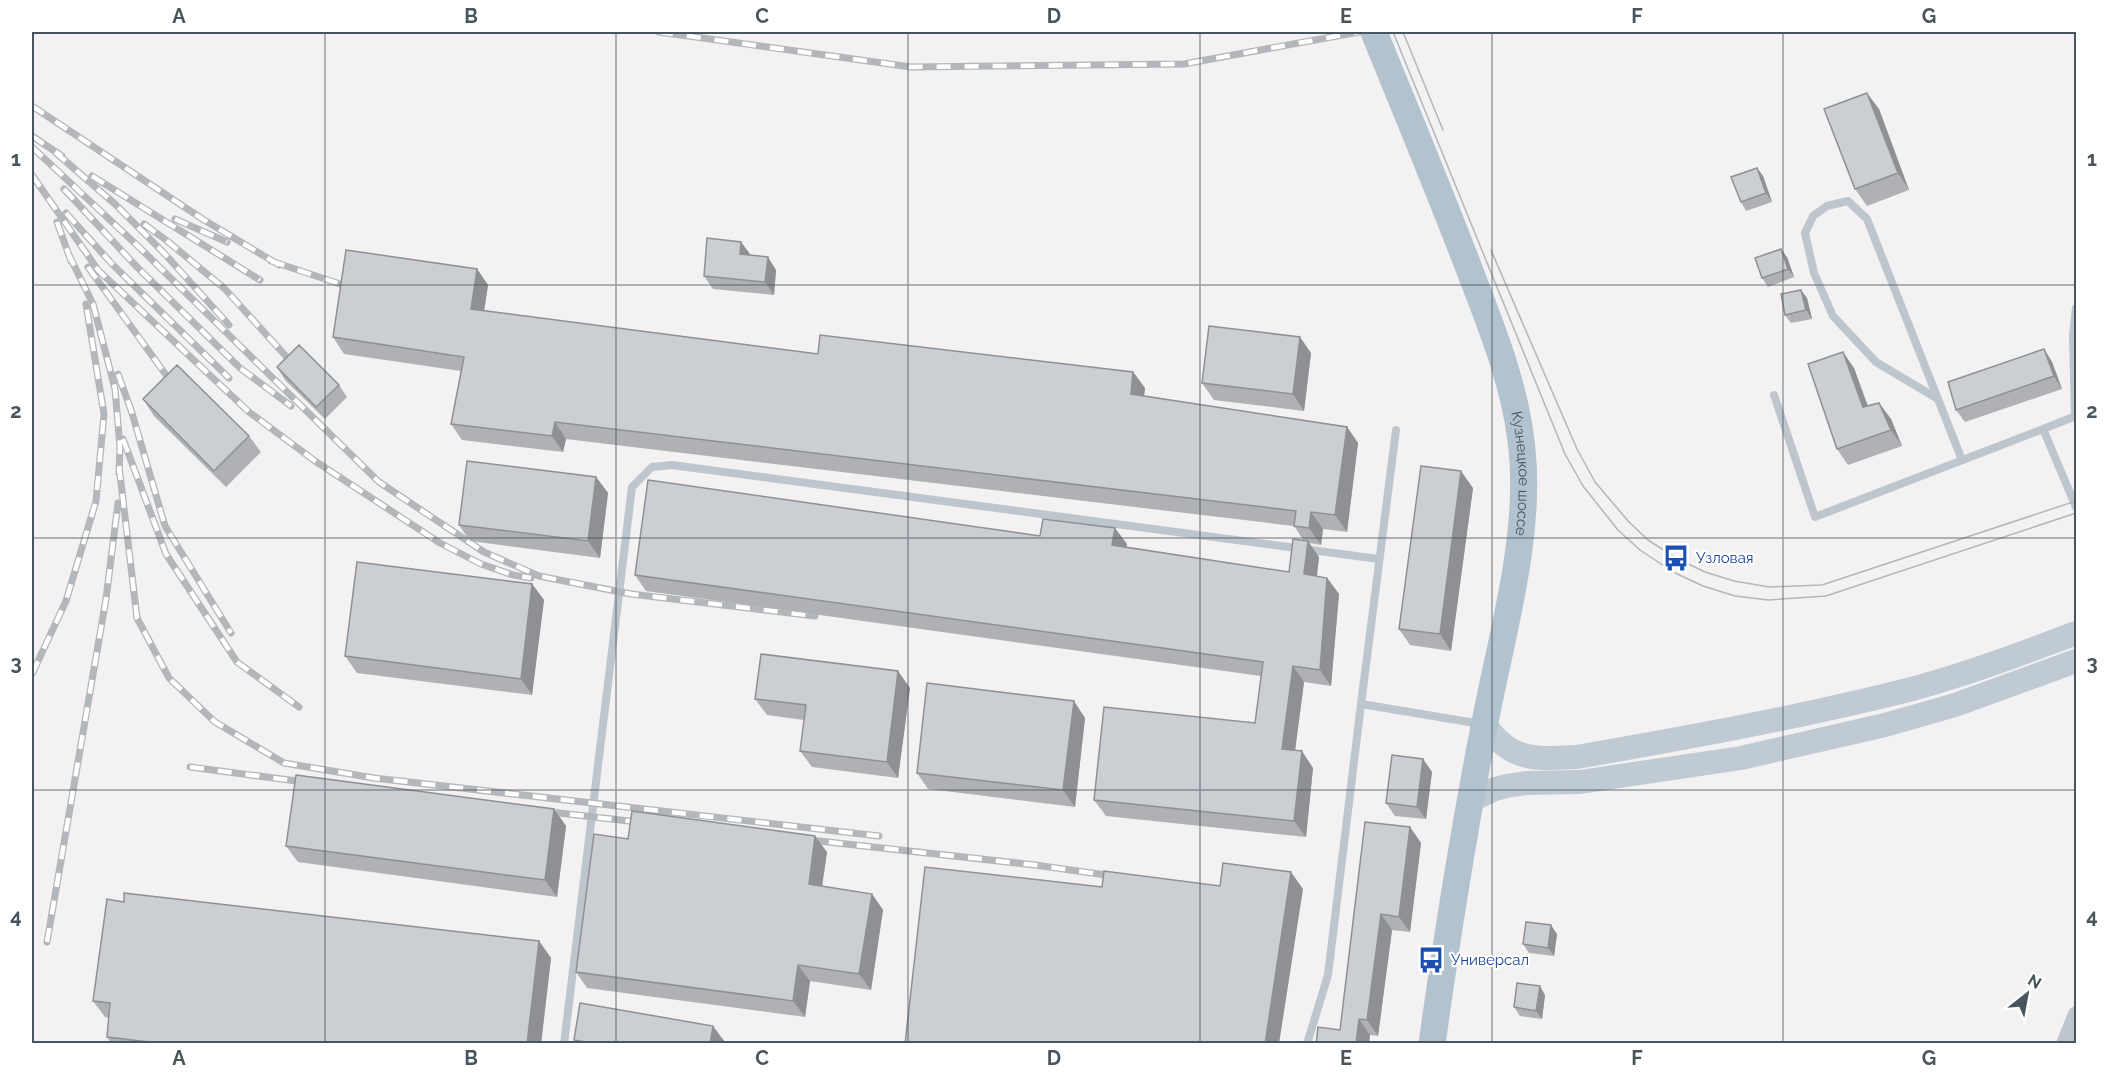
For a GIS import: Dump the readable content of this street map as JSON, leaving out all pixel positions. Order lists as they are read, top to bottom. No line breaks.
{"streets":{"main road":["Кузнецкое шоссе"]},"places":{"bus stop":["Узловая","Универсал"]},"north":"top right","grid":{"columns":["A","B","C","D","E","F","G"],"rows":["1","2","3","4"]}}
